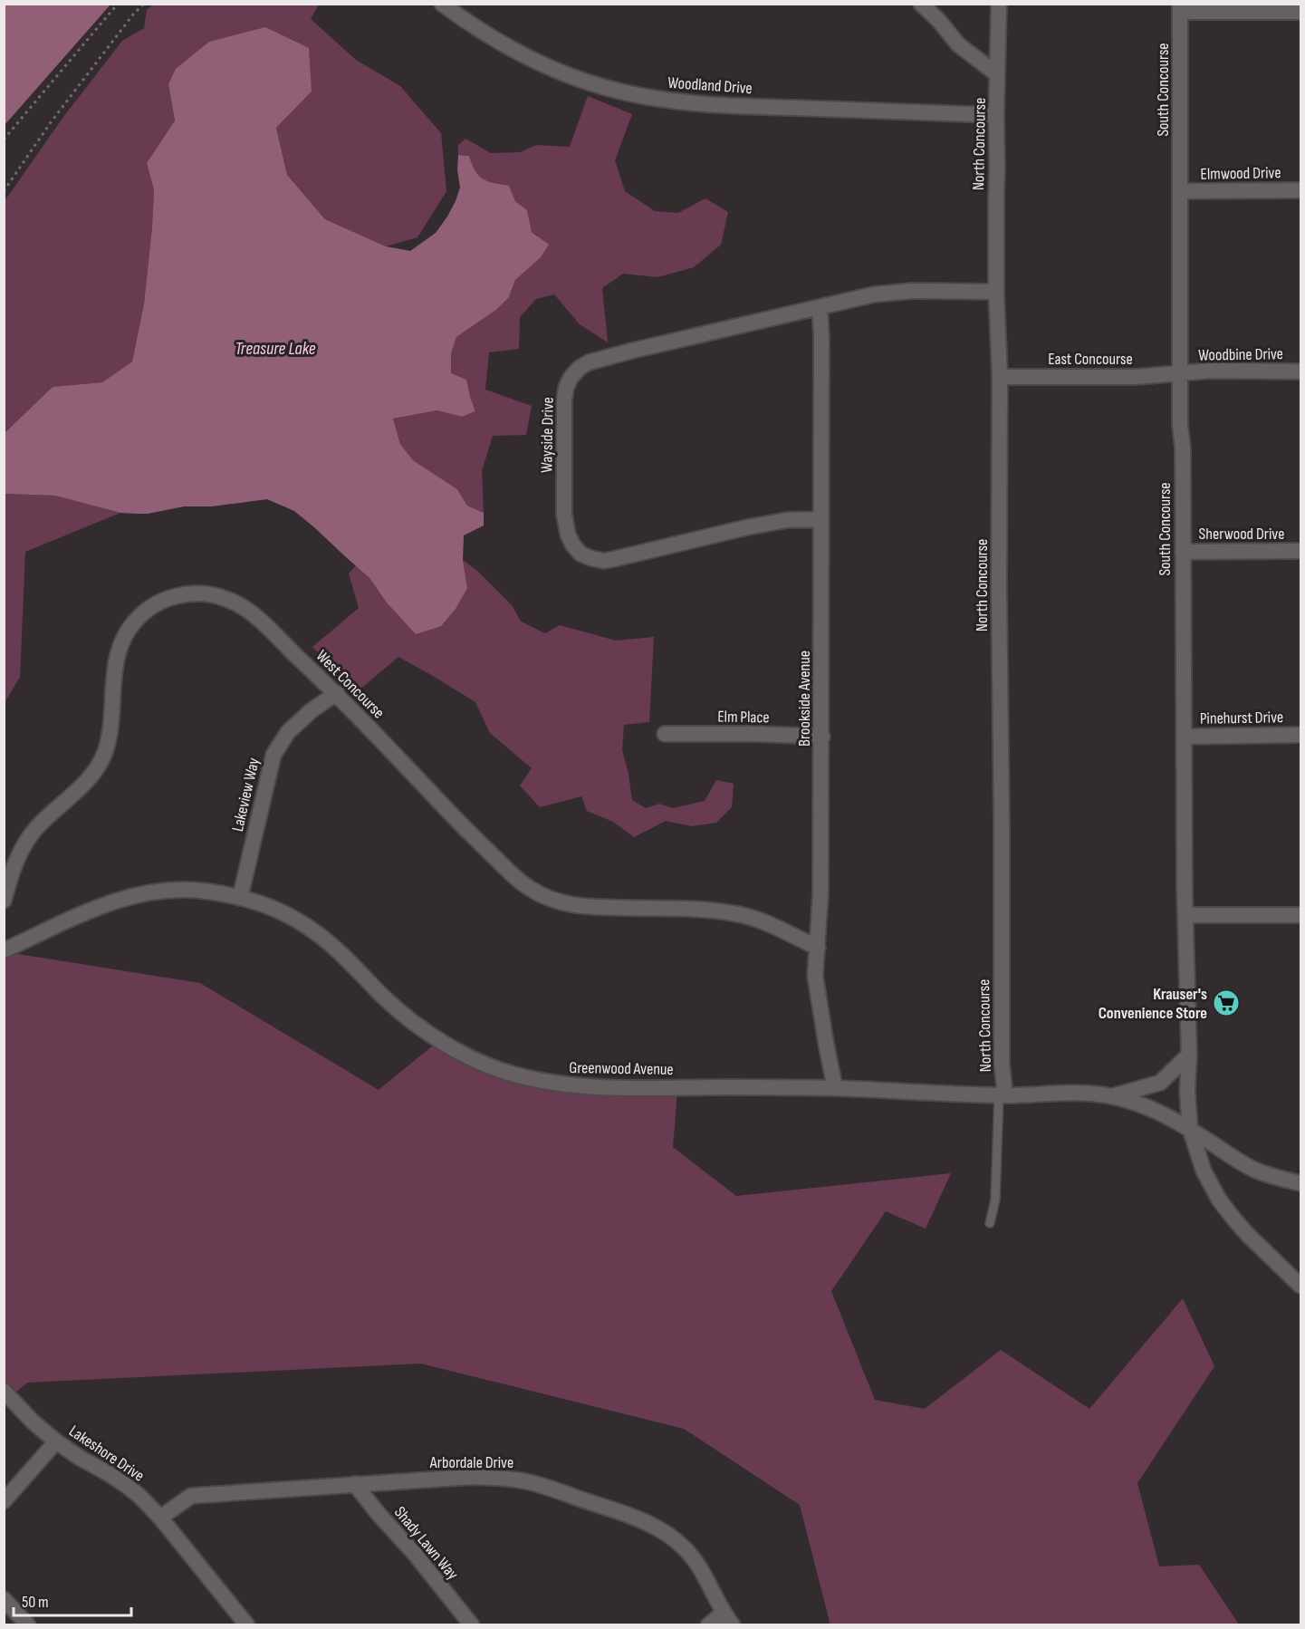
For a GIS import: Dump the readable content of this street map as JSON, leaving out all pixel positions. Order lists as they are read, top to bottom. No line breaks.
{"streets":{"street":["Woodland Drive","South Concourse","North Concourse","Elmwood Drive","Woodbine Drive","East Concourse","Wayside Drive","Sherwood Drive","West Concourse","Brookside Avenue","Elm Place","Pinehurst Drive","Lakeview Way","Greenwood Avenue","Lakeshore Drive","Arbordale Drive","Shady Lawn Way"]},"crossings":[["Woodland Drive","North Concourse"],["South Concourse","Elmwood Drive"],["South Concourse","Woodbine Drive"],["South Concourse","East Concourse"],["South Concourse","Sherwood Drive"],["South Concourse","Pinehurst Drive"],["South Concourse","Greenwood Avenue"],["North Concourse","East Concourse"],["North Concourse","Wayside Drive"],["North Concourse","Greenwood Avenue"],["Woodbine Drive","East Concourse"],["Wayside Drive","Brookside Avenue"],["West Concourse","Brookside Avenue"],["West Concourse","Lakeview Way"],["Brookside Avenue","Elm Place"],["Brookside Avenue","Greenwood Avenue"],["Lakeview Way","Greenwood Avenue"],["Lakeshore Drive","Arbordale Drive"],["Arbordale Drive","Shady Lawn Way"]],"water":["Treasure Lake"],"places":{"supermarket":["Krauser's Convenience Store"]},"scale_bar":"50 m"}
